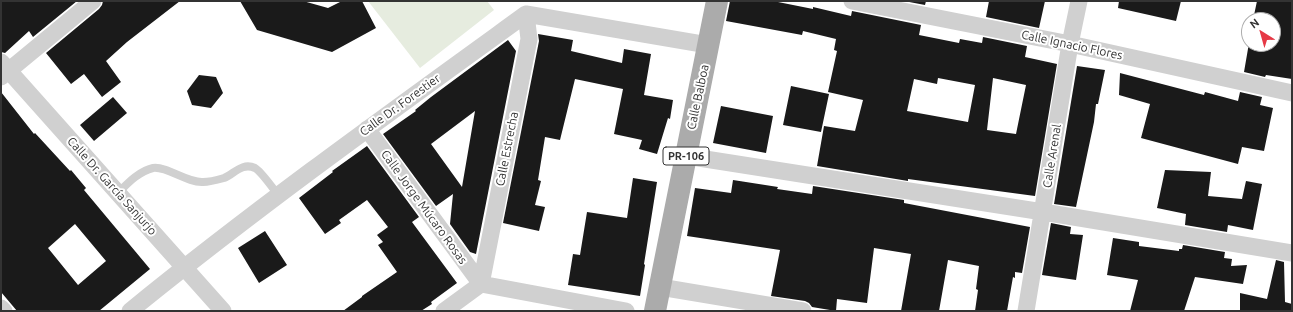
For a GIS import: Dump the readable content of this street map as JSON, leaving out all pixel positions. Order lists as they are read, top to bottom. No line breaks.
{"streets":{"main road":["Calle Balboa","PR-106"],"street":["Calle Ignacio Flores","Calle Dr. Forestier","Calle Estrecha","Calle Arenal","Calle Dr. García Sanjurjo","Calle Jorge Múcaro Rosas"]},"crossings":[["Calle Ignacio Flores","Calle Arenal"],["Calle Dr. Forestier","Calle Estrecha"],["Calle Dr. Forestier","Calle Dr. García Sanjurjo"],["Calle Dr. Forestier","Calle Jorge Múcaro Rosas"],["Calle Estrecha","Calle Jorge Múcaro Rosas"]],"north":"top left"}
